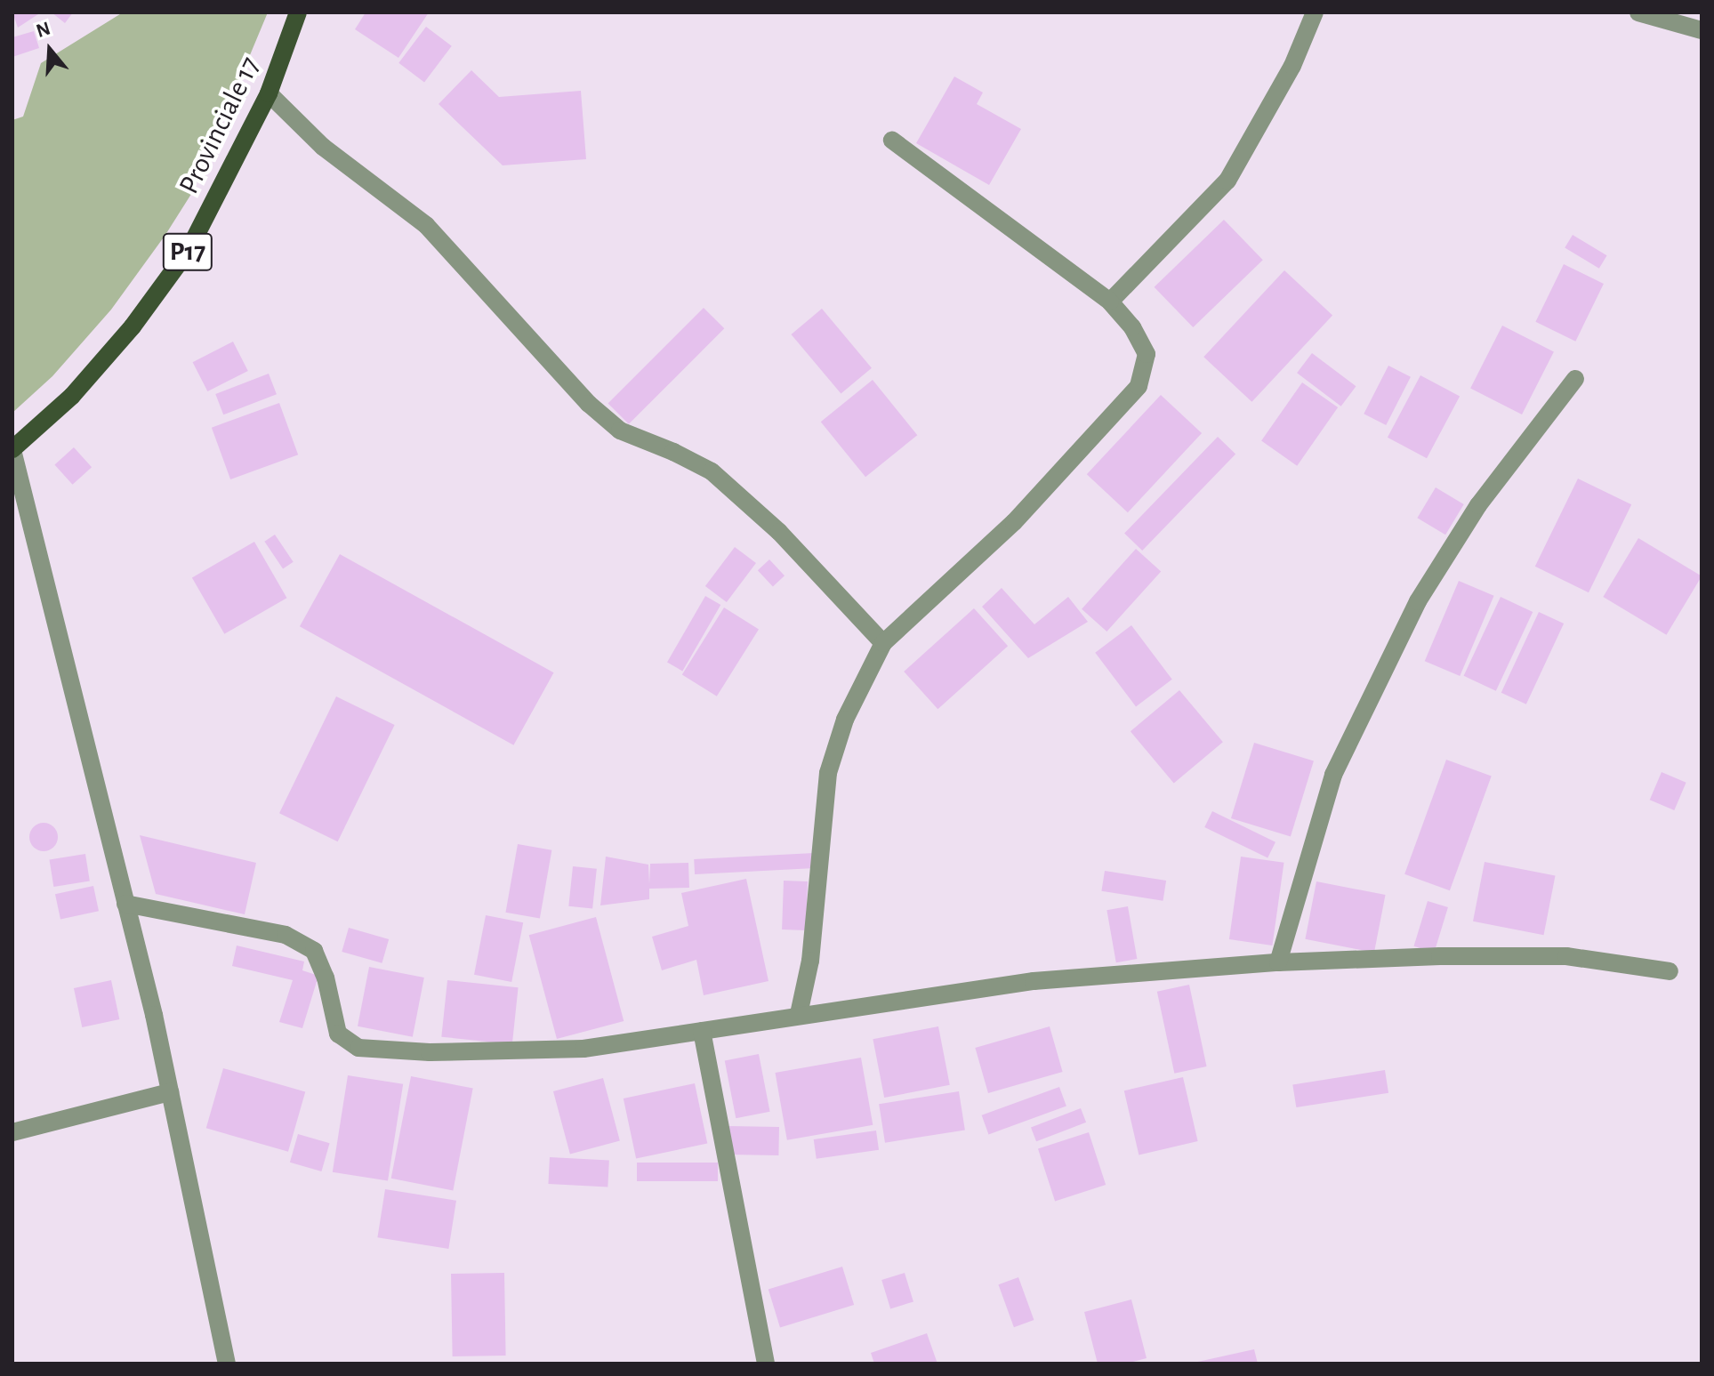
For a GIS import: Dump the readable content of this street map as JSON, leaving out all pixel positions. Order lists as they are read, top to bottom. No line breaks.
{"streets":{"main road":["Provinciale 17","P17"]},"north":"top"}
